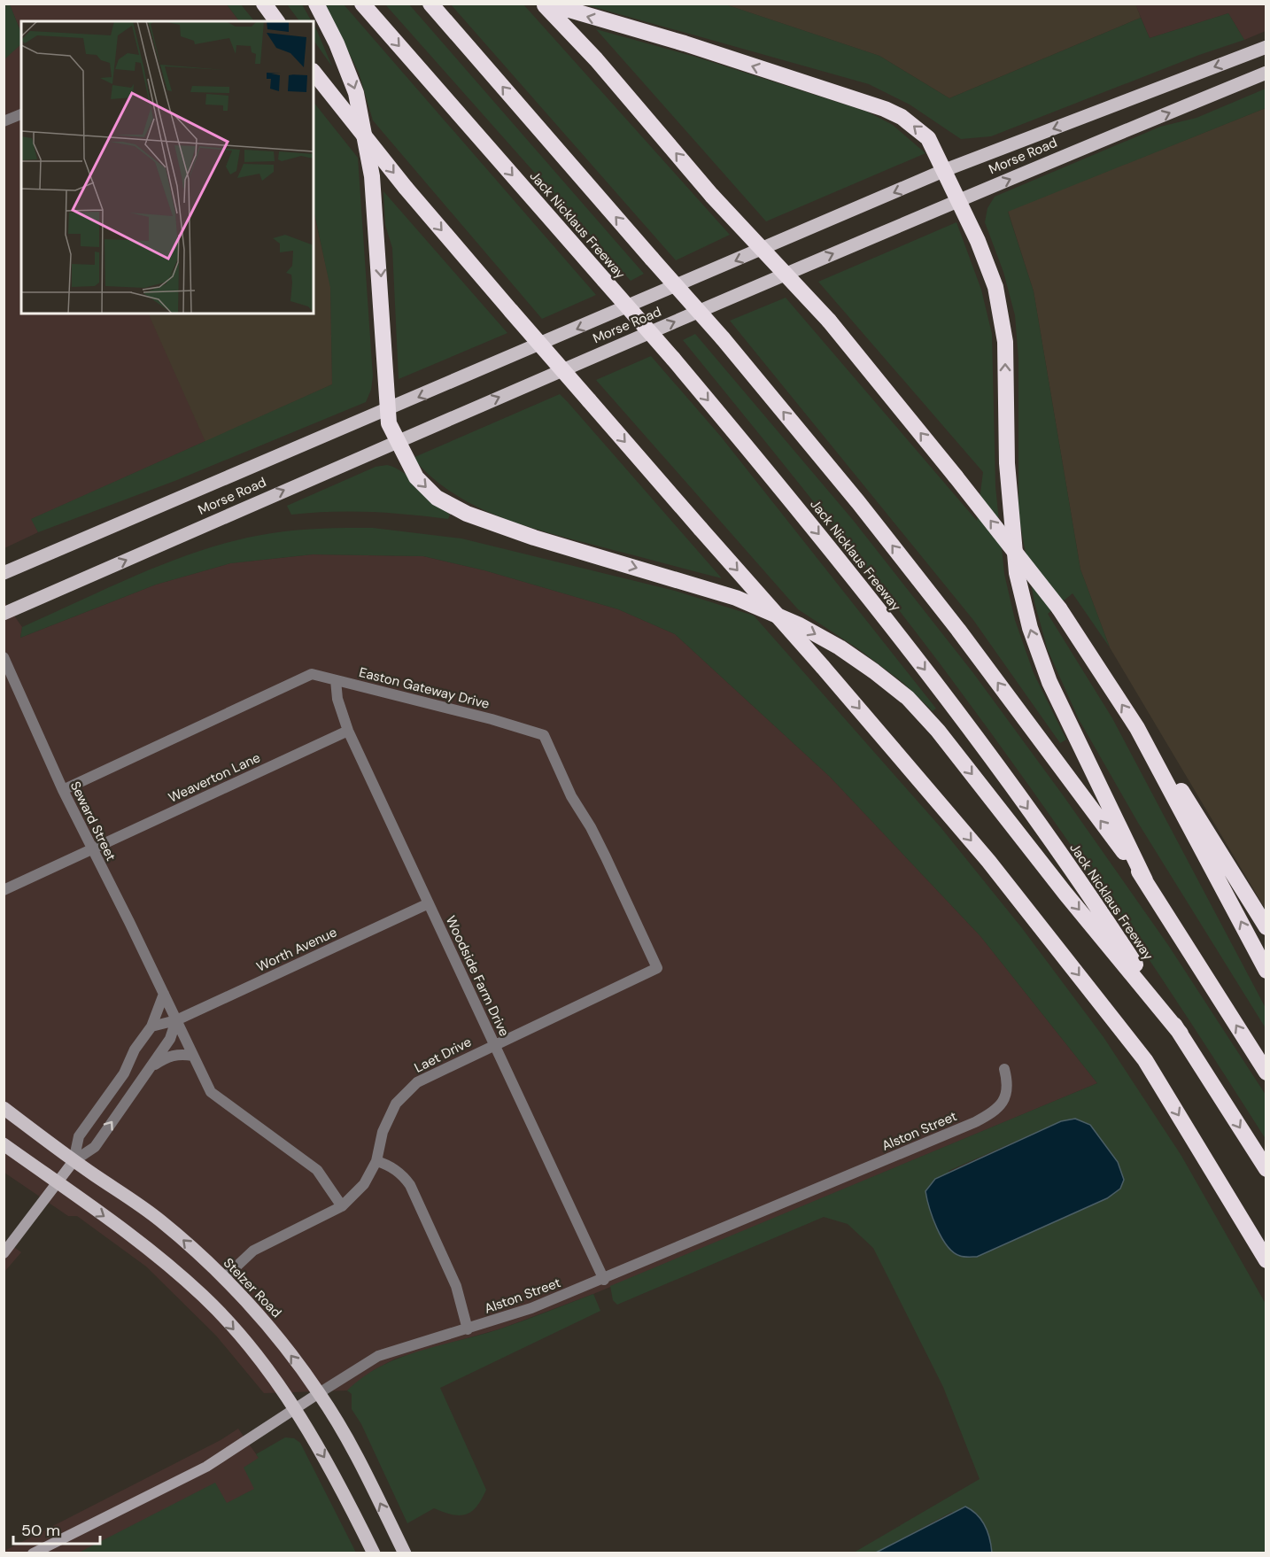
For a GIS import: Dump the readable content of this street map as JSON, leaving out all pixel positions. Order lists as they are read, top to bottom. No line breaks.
{"streets":{"highway":["Jack Nicklaus Freeway"],"main road":["Morse Road","Stelzer Road"],"street":["Easton Gateway Drive","Weaverton Lane","Seward Street","Worth Avenue","Woodside Farm Drive","Laet Drive","Alston Street"]},"crossings":[["Easton Gateway Drive","Seward Street"],["Easton Gateway Drive","Woodside Farm Drive"],["Easton Gateway Drive","Laet Drive"],["Weaverton Lane","Seward Street"],["Weaverton Lane","Woodside Farm Drive"],["Seward Street","Worth Avenue"],["Seward Street","Laet Drive"],["Worth Avenue","Woodside Farm Drive"],["Woodside Farm Drive","Laet Drive"],["Woodside Farm Drive","Alston Street"],["Laet Drive","Stelzer Road"],["Alston Street","Stelzer Road"]],"scale_bar":"50 m"}
